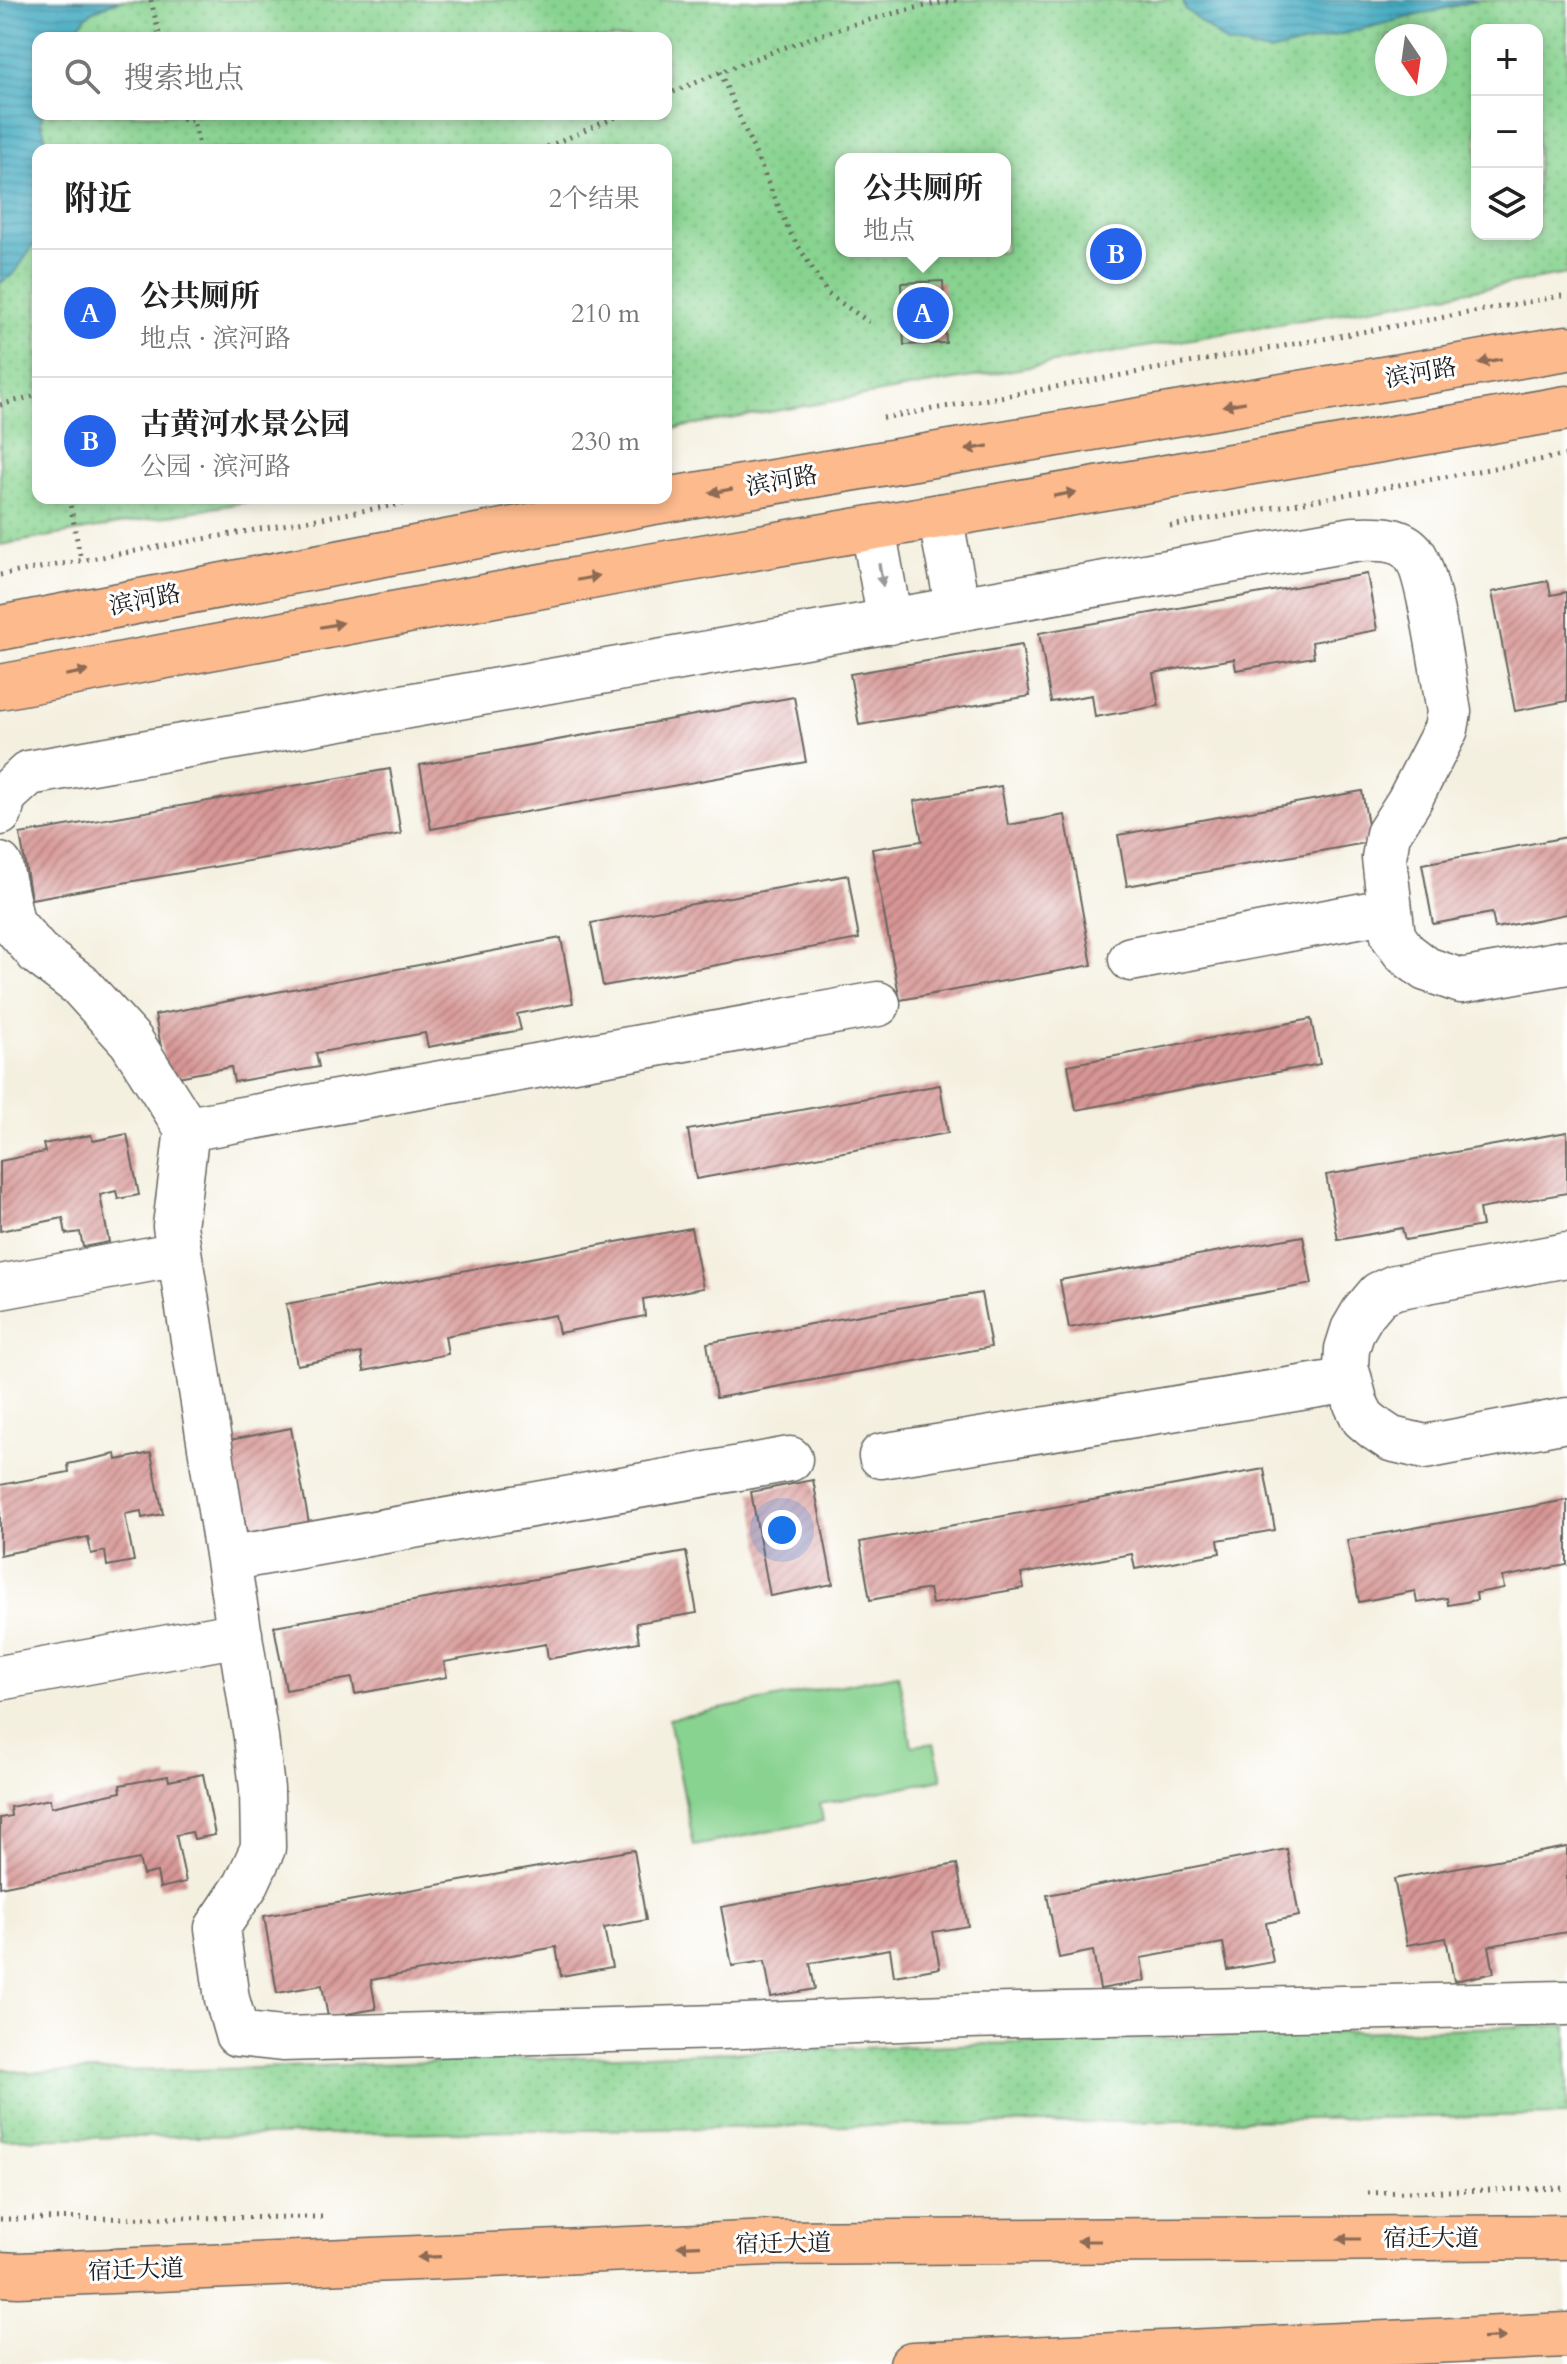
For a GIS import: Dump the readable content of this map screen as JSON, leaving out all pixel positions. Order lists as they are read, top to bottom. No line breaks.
{"streets":{"main road":["滨河路","宿迁大道"]},"north":"bottom","page":{"map_buttons":["+","−"],"search":"搜索地点","heading":["附近","2个结果"],"popup":["公共厕所","地点"],"pins":["B","A"],"list":[{"mark":"A","name":"公共厕所","note":"地点 · 滨河路","value":"210 m"},{"mark":"B","name":"古黄河水景公园","note":"公园 · 滨河路","value":"230 m"}]}}
